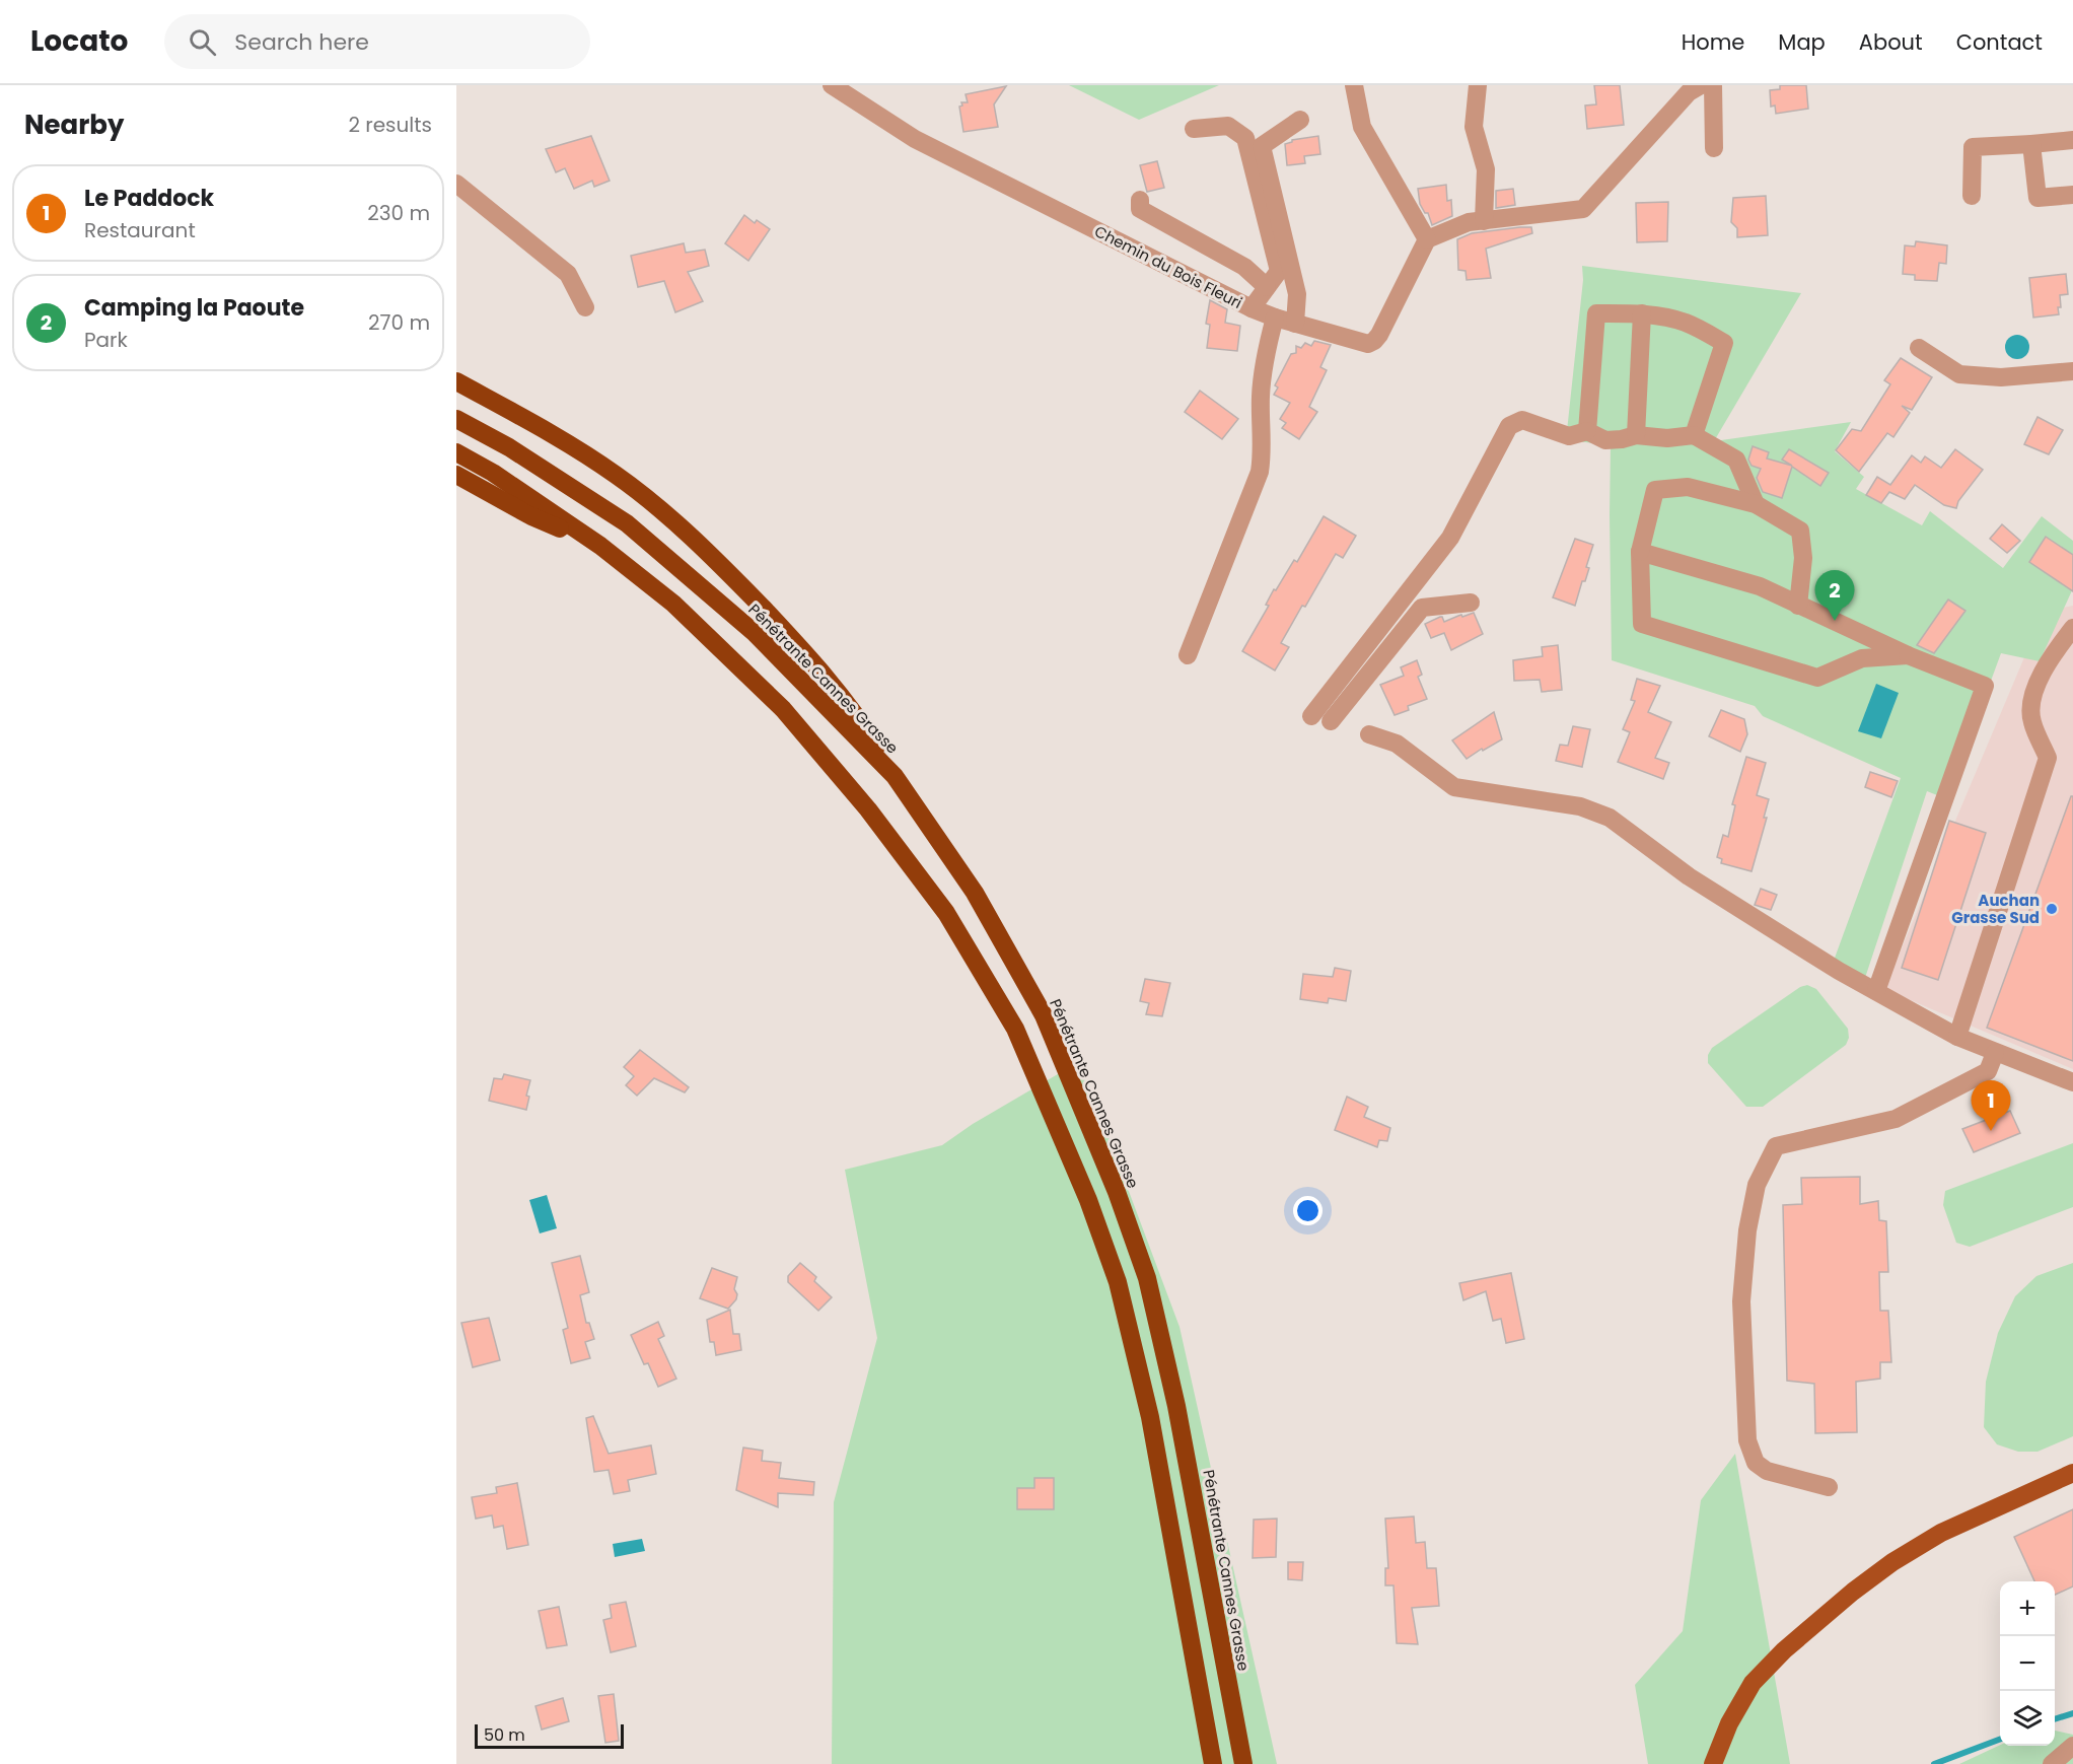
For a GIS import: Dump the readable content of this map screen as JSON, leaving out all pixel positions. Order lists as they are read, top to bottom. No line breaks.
{"streets":{"highway":["Pénétrante Cannes Grasse"],"street":["Chemin du Bois Fleuri"]},"places":["Auchan Grasse Sud"],"scale_bar":"50 m","page":{"header":"Locato","search":"Search here","nav":["Home","Map","About","Contact"],"heading":["Nearby","2 results"],"list":[{"mark":"1","name":"Le Paddock","note":"Restaurant","value":"230 m"},{"mark":"2","name":"Camping la Paoute","note":"Park","value":"270 m"}],"pins":["2","1"],"map_buttons":["+","−"],"scale":"50 m"}}
